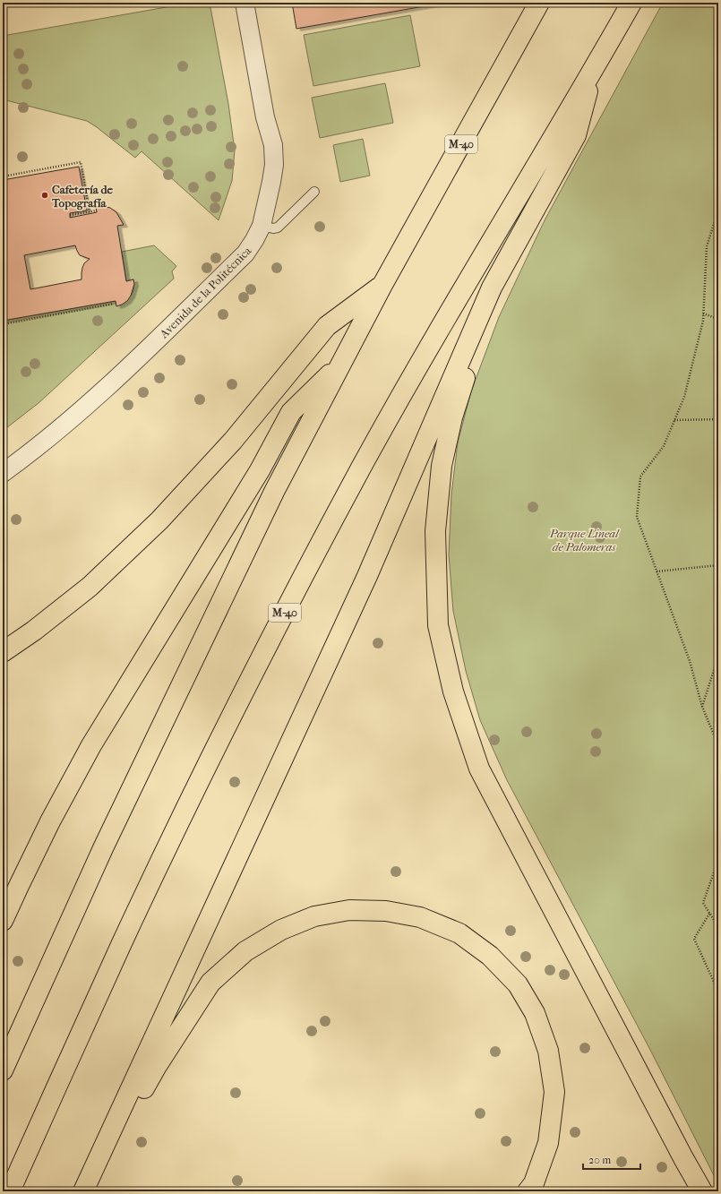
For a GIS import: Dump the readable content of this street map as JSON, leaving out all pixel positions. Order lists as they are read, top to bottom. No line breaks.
{"streets":{"highway":["M-40"],"street":["Avenida de la Politécnica"]},"parks":["Parque Lineal de Palomeras"],"places":["Cafetería de Topografía"],"scale_bar":"20 m"}
